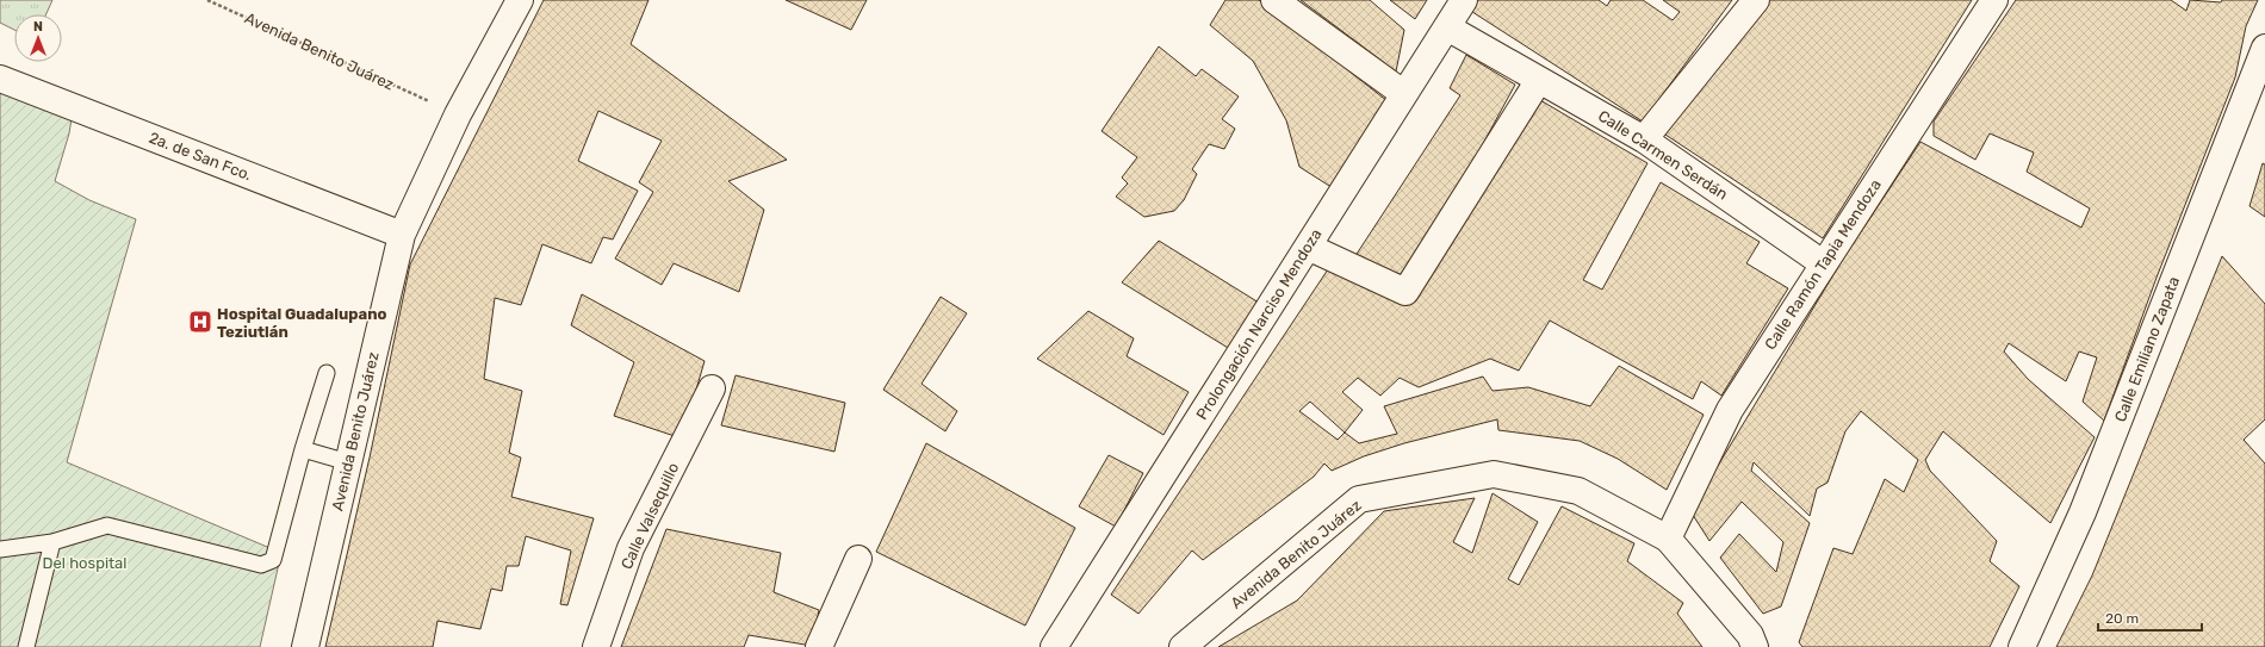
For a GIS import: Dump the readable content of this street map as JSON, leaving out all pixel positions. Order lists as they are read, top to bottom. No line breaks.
{"streets":{"street":["Avenida Benito Juárez","Calle Carmen Serdán","2a. de San Fco.","Calle Ramón Tapia Mendoza","Prolongación Narciso Mendoza","Calle Emiliano Zapata","Calle Valsequillo"]},"crossings":[["Avenida Benito Juárez","2a. de San Fco."],["Avenida Benito Juárez","Calle Ramón Tapia Mendoza"],["Calle Carmen Serdán","Calle Ramón Tapia Mendoza"],["Calle Carmen Serdán","Prolongación Narciso Mendoza"]],"parks":["Del hospital"],"places":{"hospital":["Hospital Guadalupano Teziutlán"]},"scale_bar":"20 m","north":"top"}
